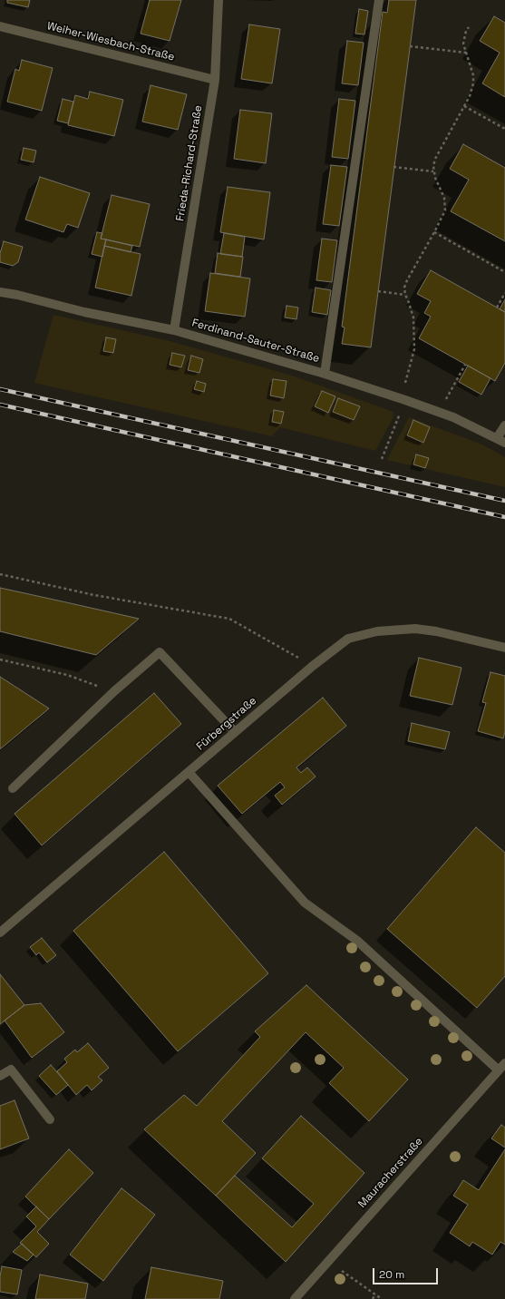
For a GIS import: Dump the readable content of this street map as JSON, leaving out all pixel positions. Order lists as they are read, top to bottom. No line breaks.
{"streets":{"street":["Weiher-Wiesbach-Straße","Frieda-Richard-Straße","Ferdinand-Sauter-Straße","Fürbergstraße","Mauracherstraße"]},"crossings":[["Weiher-Wiesbach-Straße","Frieda-Richard-Straße"],["Frieda-Richard-Straße","Ferdinand-Sauter-Straße"]],"scale_bar":"20 m"}
